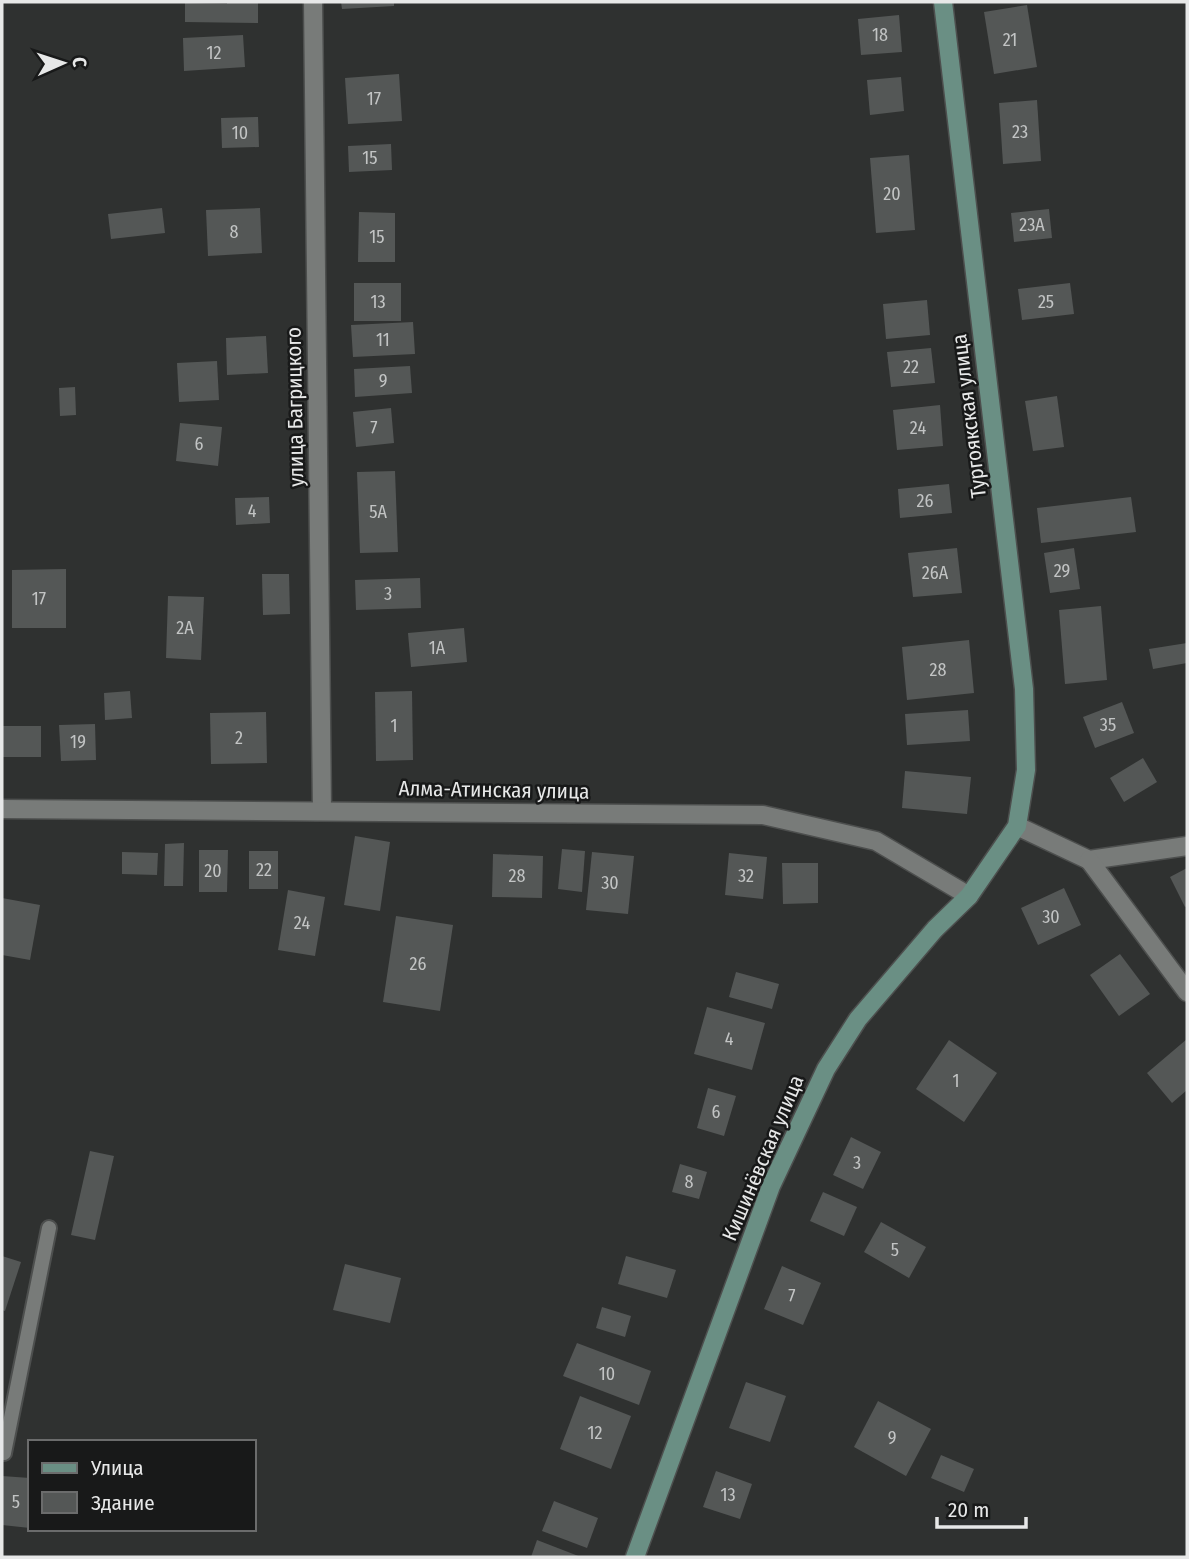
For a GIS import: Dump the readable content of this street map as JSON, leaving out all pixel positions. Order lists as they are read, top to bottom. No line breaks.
{"streets":{"main road":["Тургоякская улица","Кишинёвская улица"],"street":["улица Багрицкого","Алма-Атинская улица"]},"crossings":[["улица Багрицкого","Алма-Атинская улица"],["Тургоякская улица","Кишинёвская улица"],["Алма-Атинская улица","Кишинёвская улица"]],"house_numbers":["18","21","12","17","23","10","15","20","23А","8","15","13","25","11","22","9","7","24","6","26","4","5А","29","26А","3","17","2А","1А","28","35","1","2","19","22","20","28","32","30","30","24","26","4","1","6","3","8","5","7","10","12","9","13","5"],"legend":["Улица","Здание"],"scale_bar":"20 m","north":"right"}
